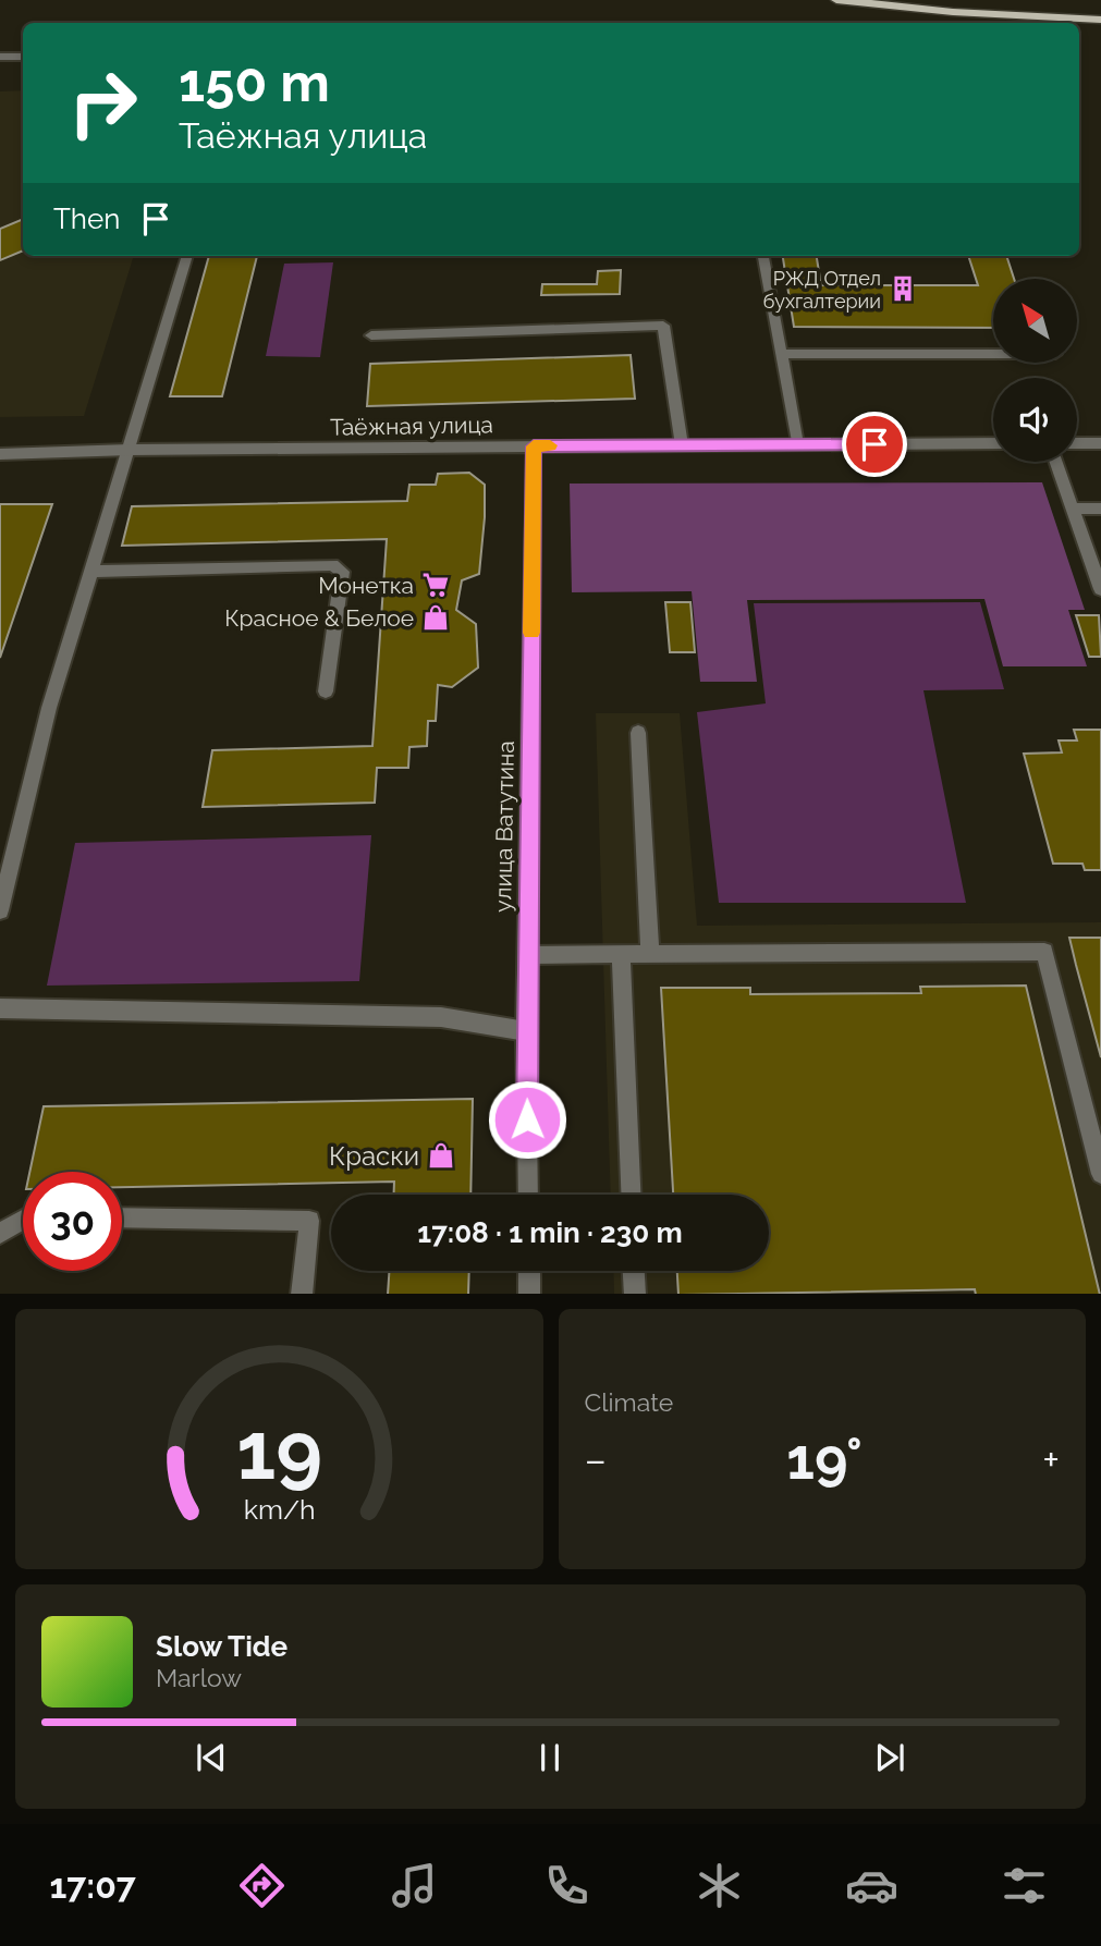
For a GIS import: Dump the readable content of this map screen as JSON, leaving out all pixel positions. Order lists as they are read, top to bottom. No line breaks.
{"streets":{"street":["Таёжная улица","улица Ватутина"]},"crossings":[["Таёжная улица","улица Ватутина"]],"places":{"building":["РЖД Отдел бухгалтерии"],"supermarket":["Монетка"],"shop":["Красное & Белое","Краски"]},"north":"top left","page":{"turn":["150 m","Таёжная улица"],"then":"Then","limit":"30","trip":"17:08 · 1 min · 230 m","tile":"Climate","heat":["−","19°","+"],"song":["Slow Tide","Marlow"],"tabs":"17:07","gauge":["19","km/h"]}}
